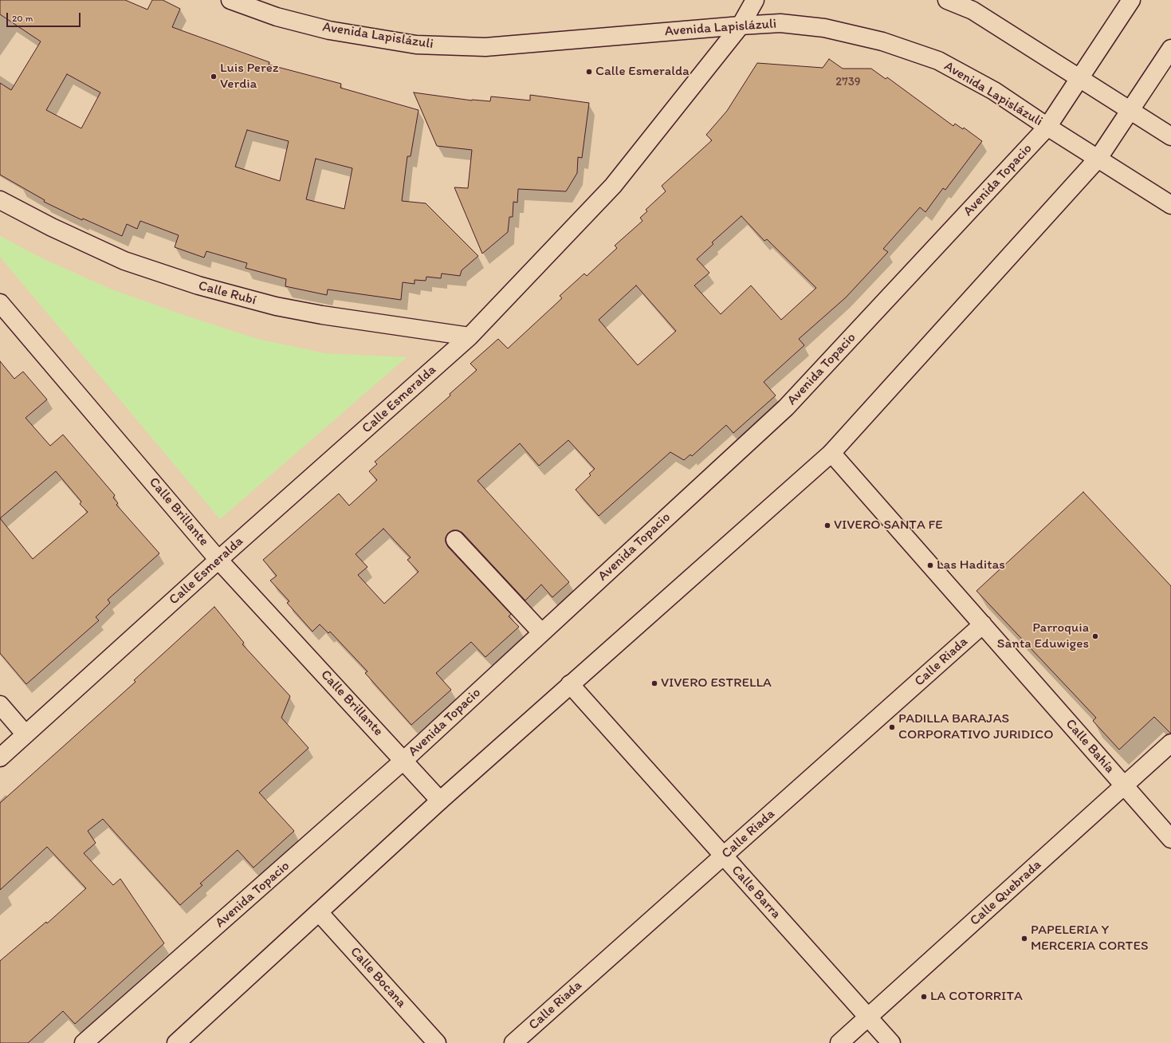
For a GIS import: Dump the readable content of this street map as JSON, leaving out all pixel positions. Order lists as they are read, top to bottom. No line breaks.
{"streets":{"street":["Avenida Lapislázuli","Avenida Topacio","Calle Rubí","Calle Esmeralda","Calle Brillante","Calle Riada","Calle Bahía","Calle Barra","Calle Quebrada","Calle Bocana"]},"crossings":[["Avenida Lapislázuli","Avenida Topacio"],["Avenida Lapislázuli","Calle Esmeralda"],["Avenida Topacio","Calle Brillante"],["Calle Rubí","Calle Esmeralda"],["Calle Esmeralda","Calle Brillante"],["Calle Riada","Calle Bahía"],["Calle Riada","Calle Barra"],["Calle Bahía","Calle Quebrada"],["Calle Barra","Calle Quebrada"]],"places":["Calle Esmeralda","Luis Perez Verdia","VIVERO SANTA FE","Las Haditas","Parroquia Santa Eduwiges","VIVERO ESTRELLA","PADILLA BARAJAS CORPORATIVO JURIDICO","PAPELERIA Y MERCERIA CORTES","LA COTORRITA"],"house_numbers":["2739"],"scale_bar":"20 m"}
